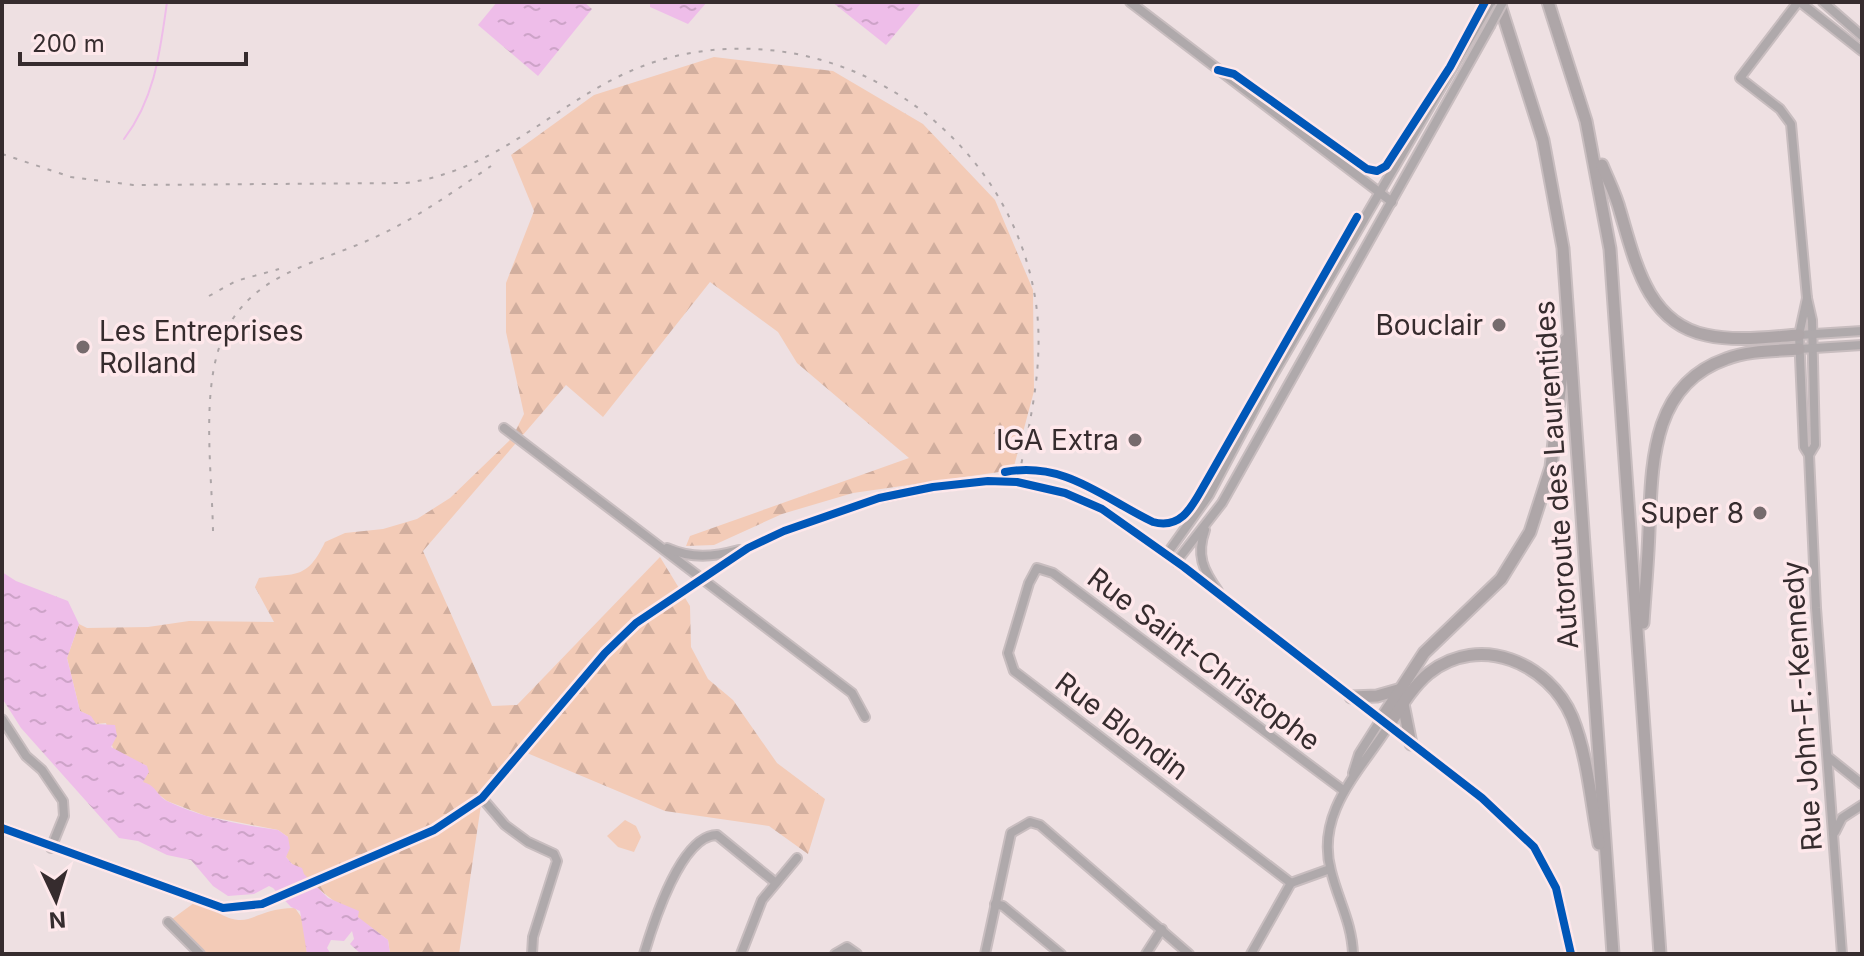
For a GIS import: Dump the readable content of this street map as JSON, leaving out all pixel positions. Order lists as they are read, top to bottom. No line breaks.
{"streets":{"highway":["Autoroute des Laurentides"],"street":["Rue Saint-Christophe","Rue John-F.-Kennedy","Rue Blondin"]},"crossings":[["Rue Saint-Christophe","Rue Blondin"]],"places":["Bouclair","Les Entreprises Rolland","IGA Extra","Super 8"],"scale_bar":"200 m","north":"bottom"}
